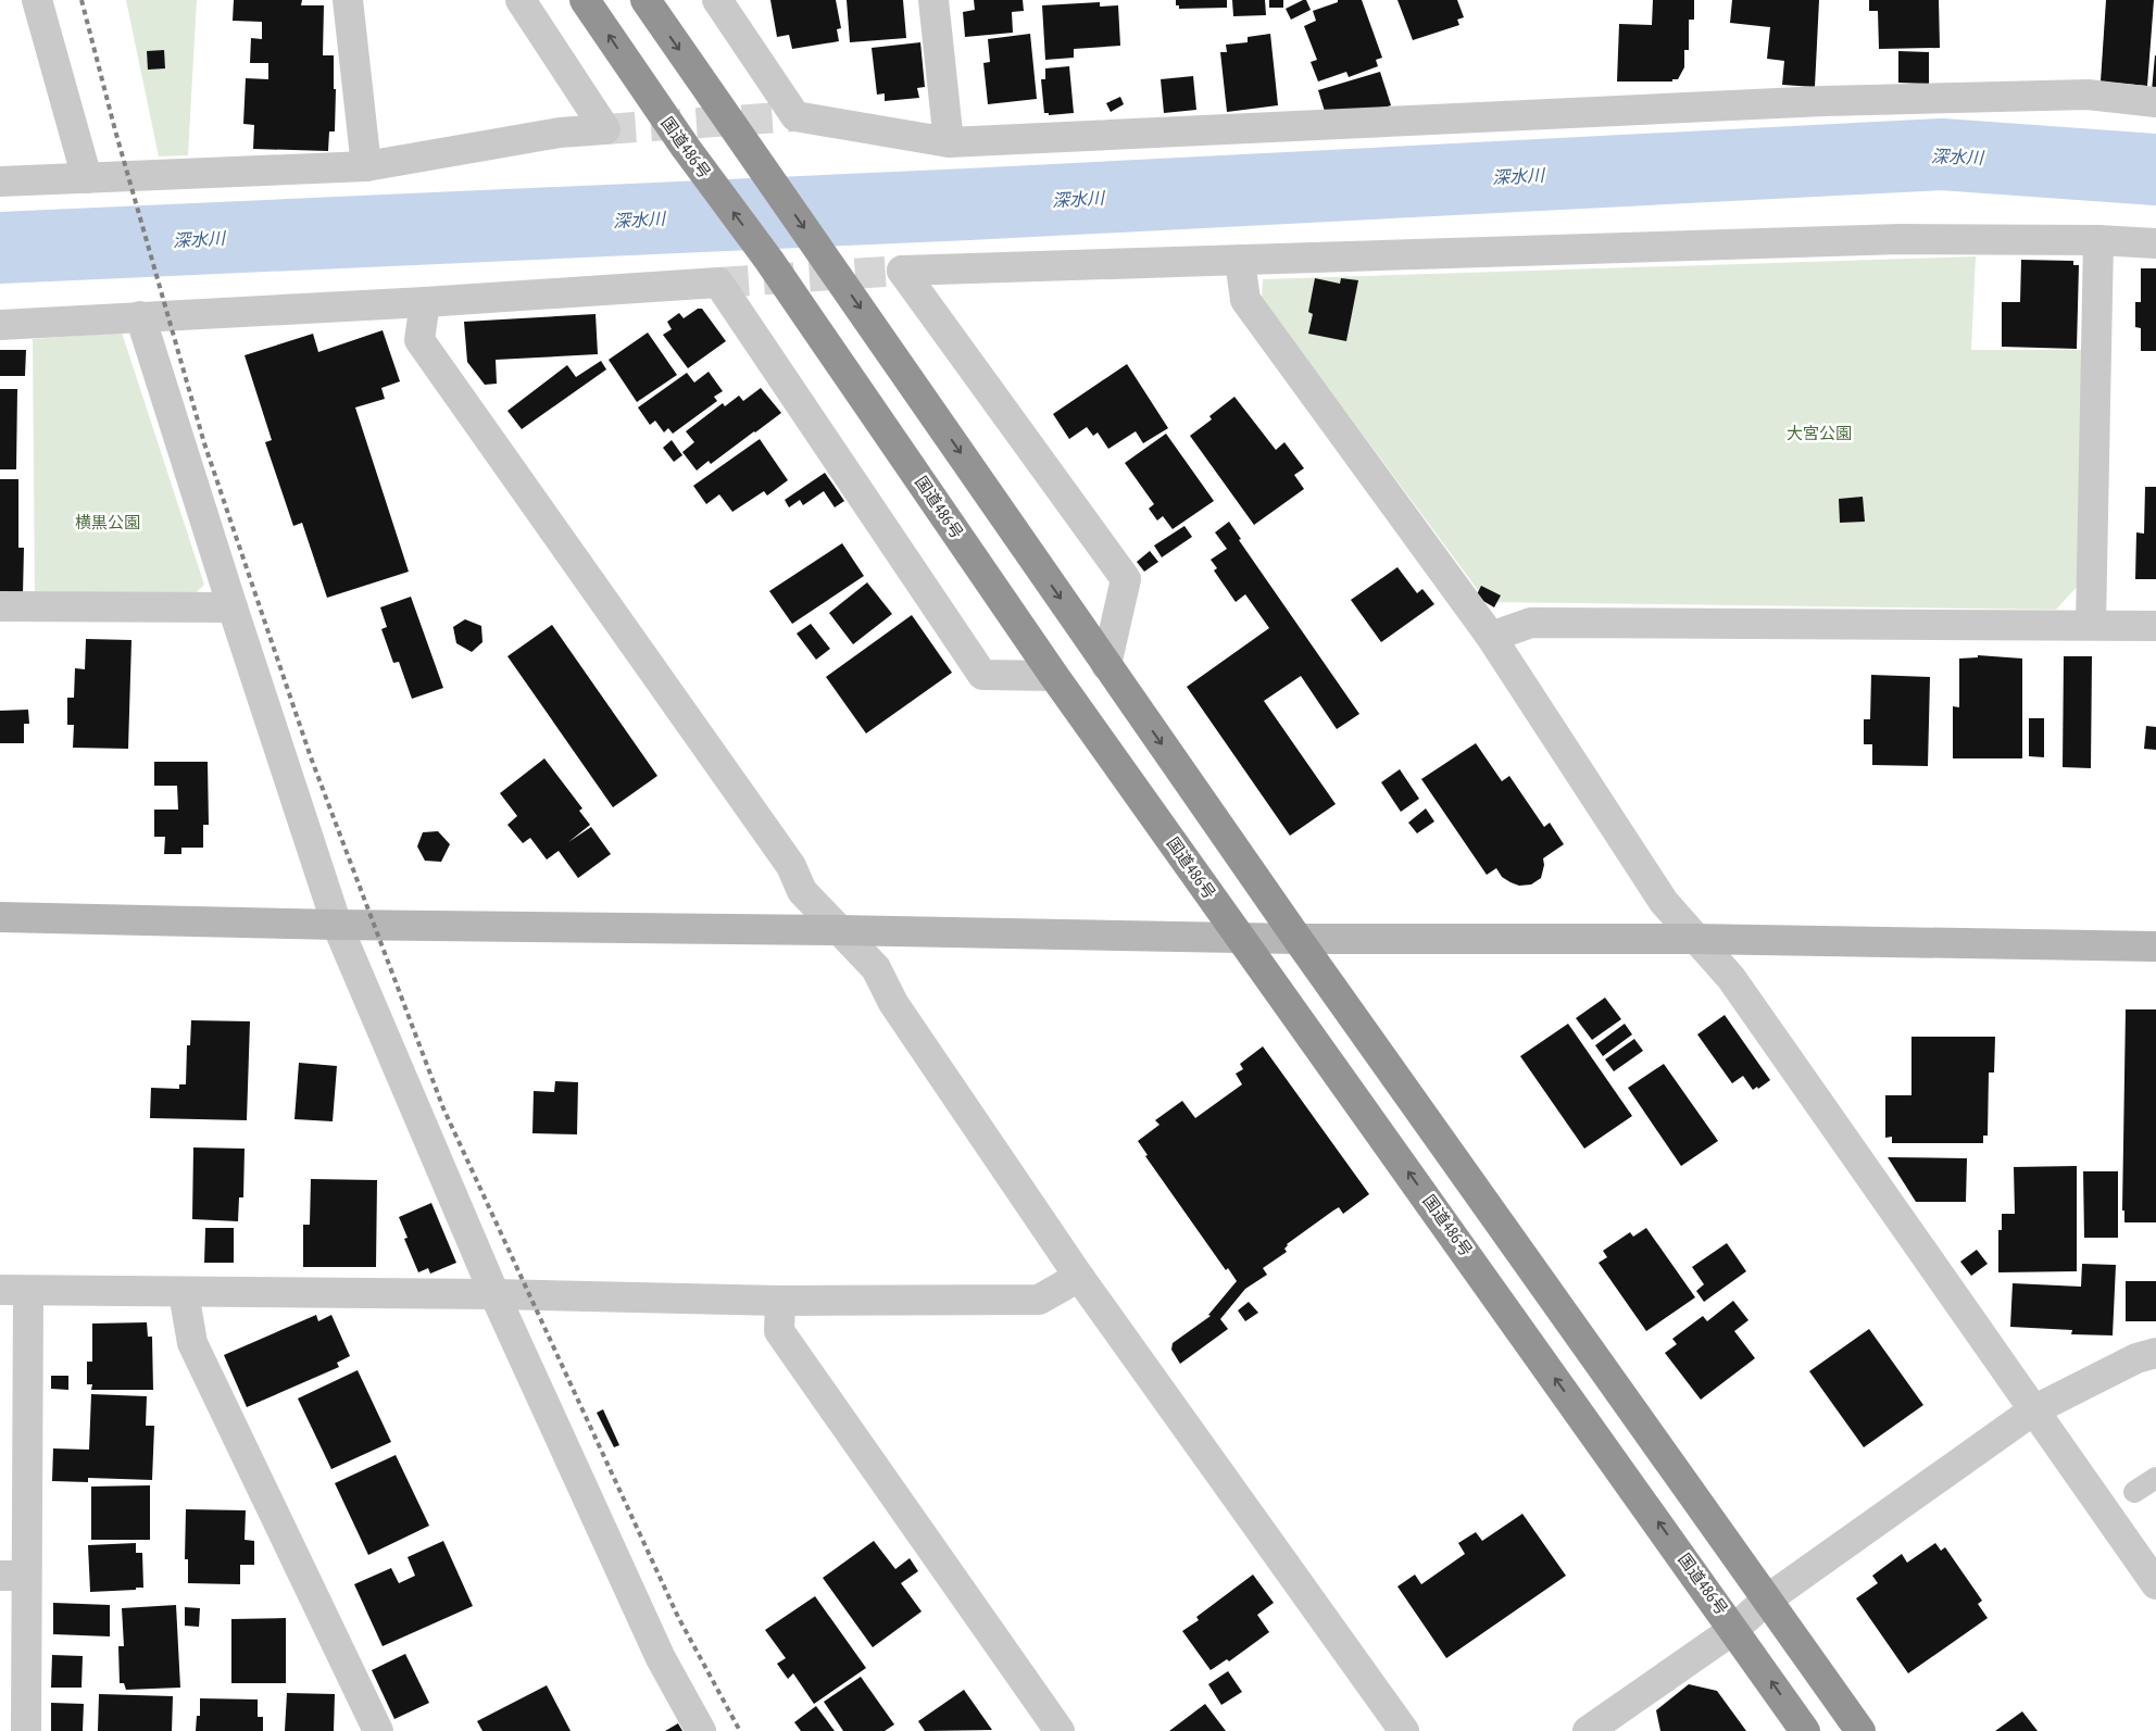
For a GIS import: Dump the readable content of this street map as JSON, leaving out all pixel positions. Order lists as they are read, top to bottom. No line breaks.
{"streets":{"highway":["国道486号"]},"water":["深水川"],"parks":["大宮公園","横黒公園"]}
